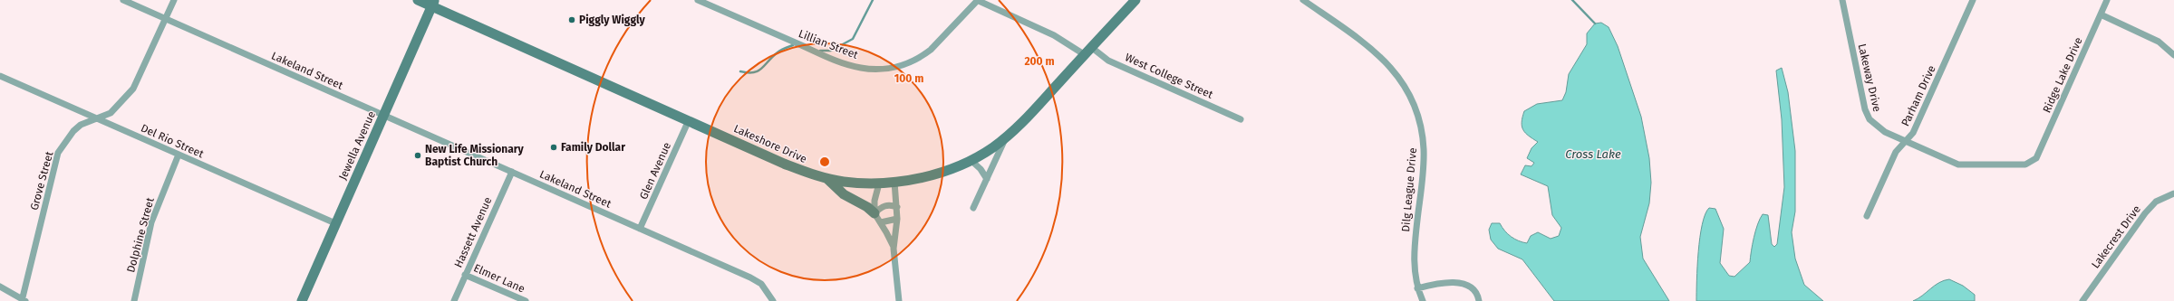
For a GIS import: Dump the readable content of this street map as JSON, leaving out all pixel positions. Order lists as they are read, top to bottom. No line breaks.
{"streets":{"main road":["Lakeshore Drive","Jewella Avenue"],"street":["Lillian Street","Lakeland Street","Ridge Lake Drive","West College Street","Lakeway Drive","Parham Drive","Del Rio Street","Glen Avenue","Grove Street","Dilg League Drive","Hassett Avenue","Dolphine Street","Lakecrest Drive","Elmer Lane"]},"crossings":[["Lakeland Street","Jewella Avenue"],["Lakeland Street","Glen Avenue"],["Lakeland Street","Grove Street"],["Lakeland Street","Hassett Avenue"],["Ridge Lake Drive","Lakeway Drive"],["West College Street","Lakeshore Drive"],["Lakeway Drive","Parham Drive"],["Del Rio Street","Jewella Avenue"],["Del Rio Street","Grove Street"],["Del Rio Street","Dolphine Street"],["Lakeshore Drive","Jewella Avenue"],["Lakeshore Drive","Glen Avenue"],["Hassett Avenue","Elmer Lane"]],"water":["Cross Lake"],"places":["Piggly Wiggly","Family Dollar","New Life Missionary Baptist Church"],"rings":["200 m","100 m"]}
